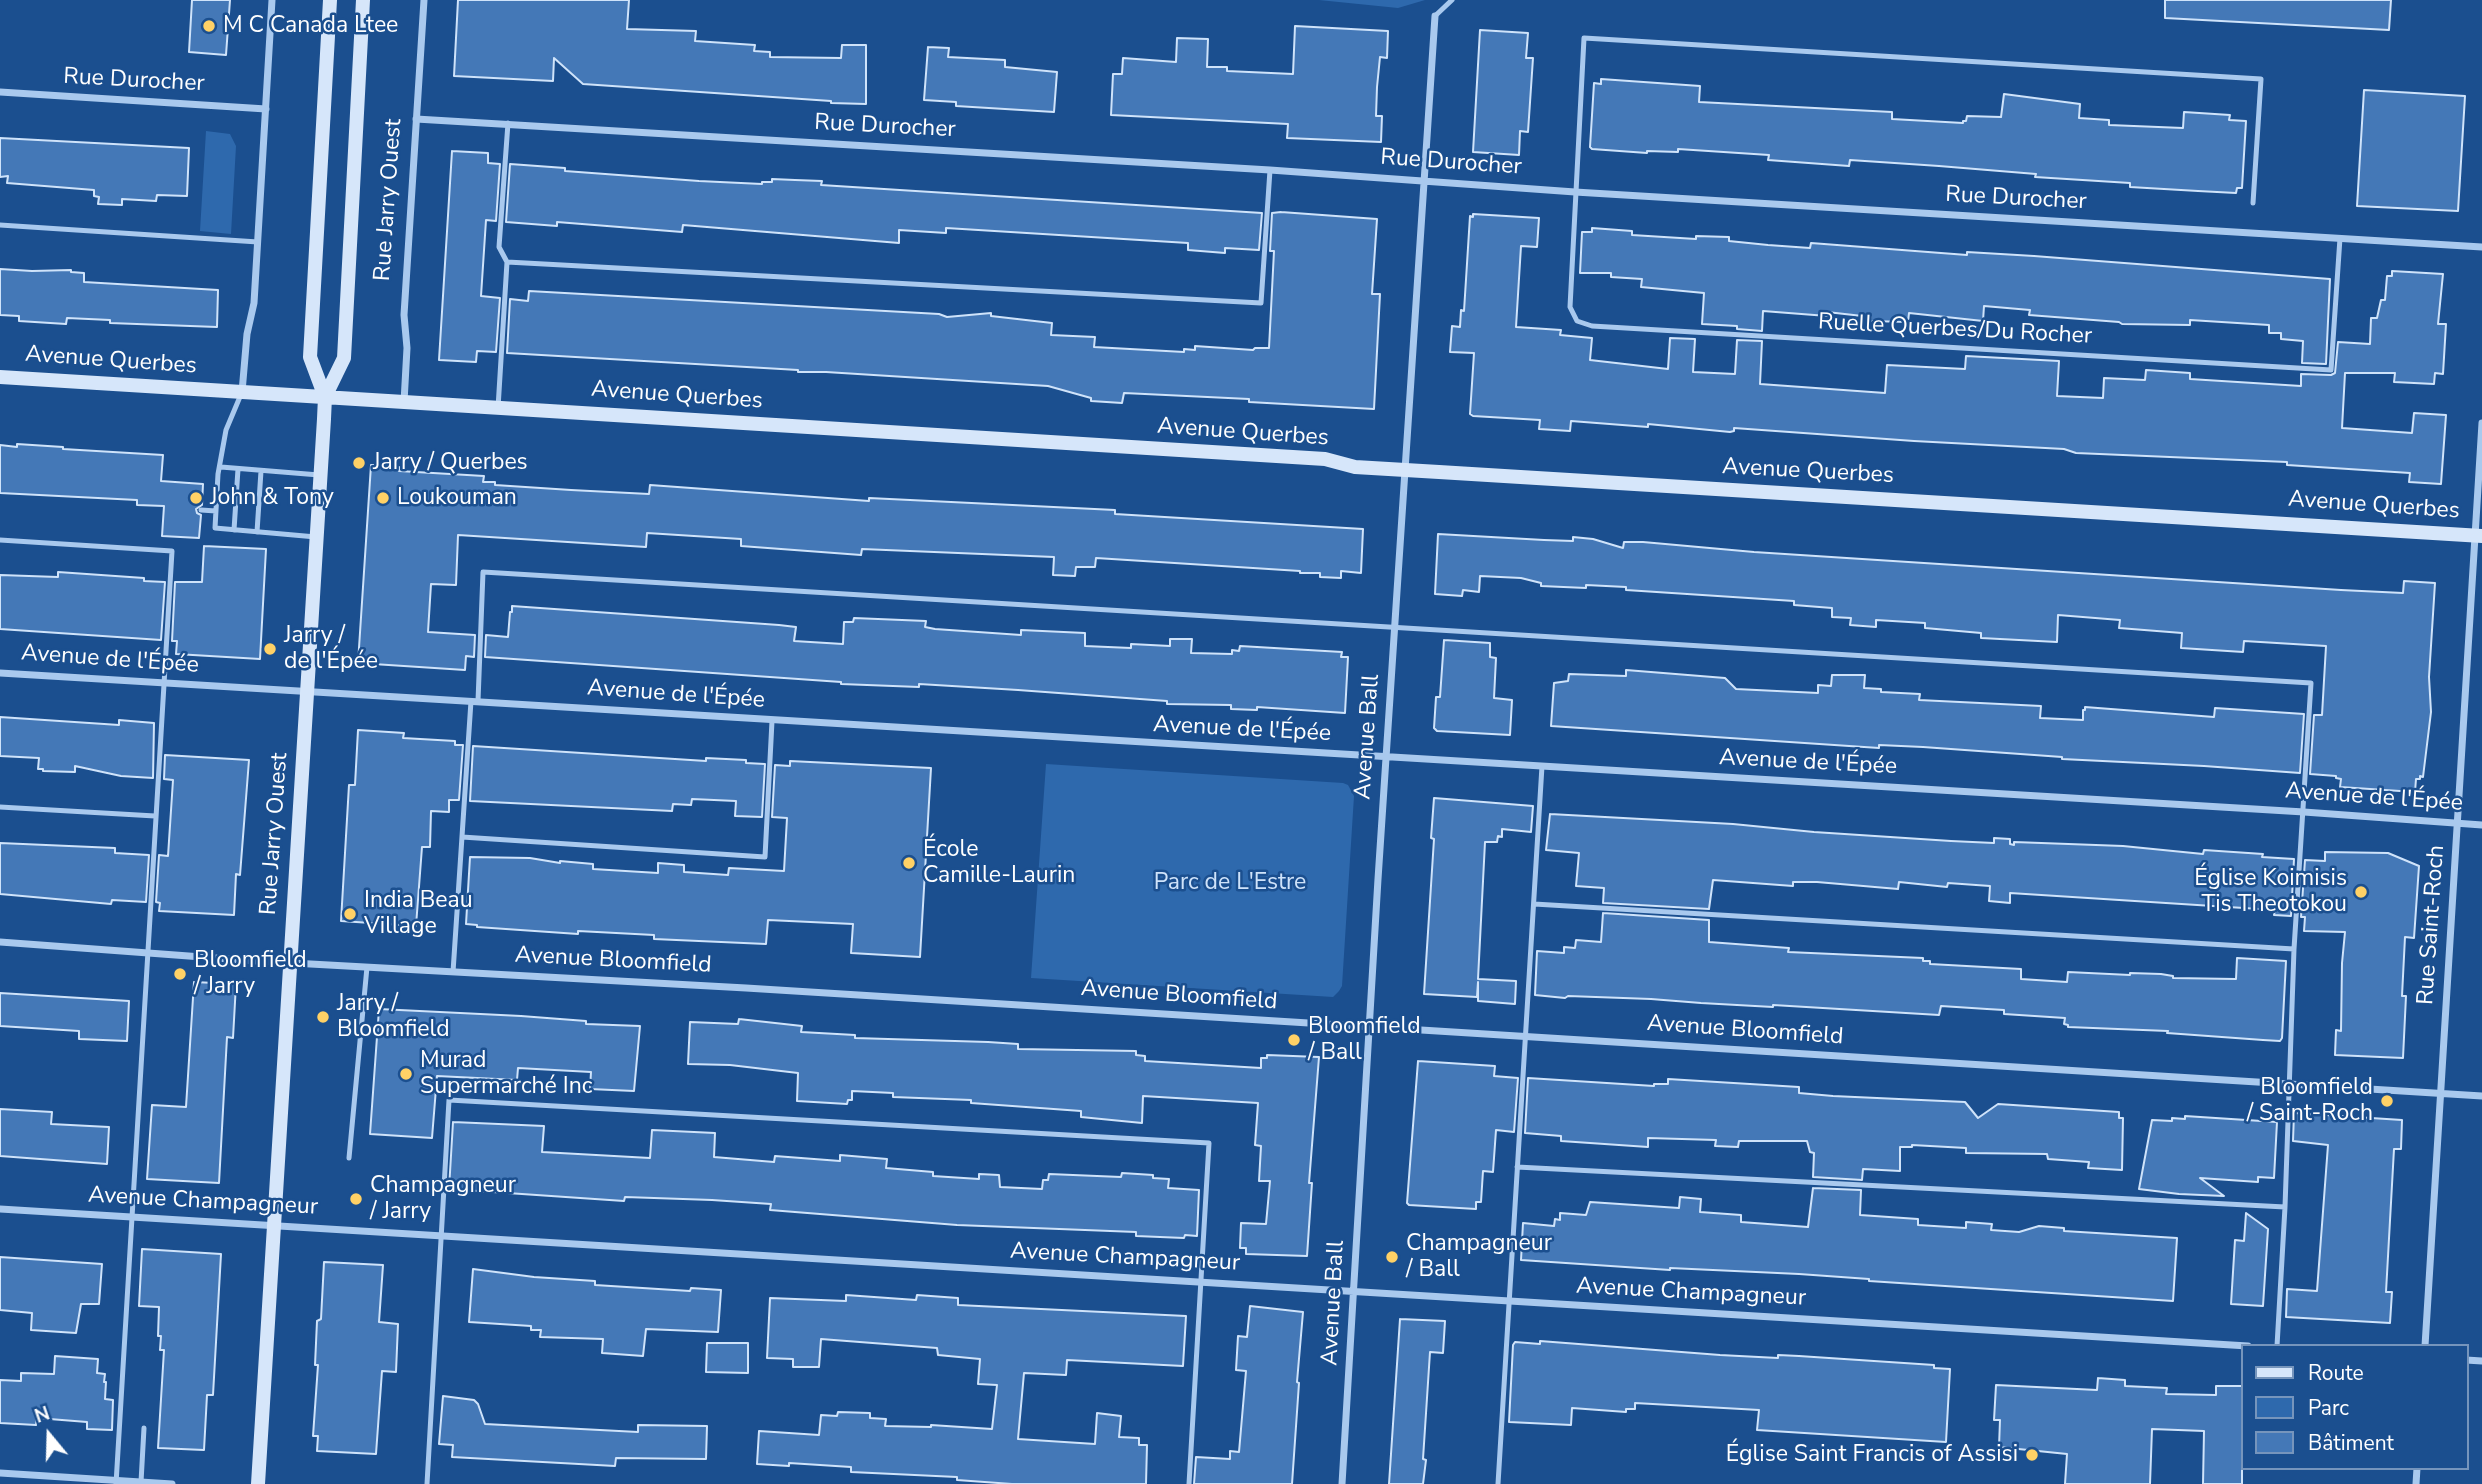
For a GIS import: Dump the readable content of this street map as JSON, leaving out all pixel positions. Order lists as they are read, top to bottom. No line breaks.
{"streets":{"street":["Rue Durocher","Rue Jarry Ouest","Avenue Querbes","Avenue de l'Épée","Avenue Ball","Rue Saint-Roch","Avenue Bloomfield","Avenue Champagneur"],"lane":["Ruelle Querbes/Du Rocher"]},"crossings":[["Rue Durocher","Rue Jarry Ouest"],["Rue Durocher","Ruelle Querbes/Du Rocher"],["Rue Durocher","Avenue Ball"],["Rue Jarry Ouest","Avenue Querbes"],["Rue Jarry Ouest","Avenue de l'Épée"],["Rue Jarry Ouest","Avenue Bloomfield"],["Rue Jarry Ouest","Avenue Champagneur"],["Avenue Querbes","Avenue Ball"],["Avenue Querbes","Rue Saint-Roch"],["Avenue de l'Épée","Avenue Ball"],["Avenue de l'Épée","Rue Saint-Roch"],["Avenue Ball","Avenue Bloomfield"],["Avenue Ball","Avenue Champagneur"],["Rue Saint-Roch","Avenue Bloomfield"]],"parks":["Parc de L'Estre"],"places":["M C Canada Ltee","Jarry / Querbes","John & Tony","Loukouman","Jarry / de l'Épée","École Camille-Laurin","Église Koimisis Tis Theotokou","India Beau Village","Bloomfield / Jarry","Jarry / Bloomfield","Bloomfield / Ball","Murad Supermarché Inc","Bloomfield / Saint-Roch","Champagneur / Jarry","Champagneur / Ball","Église Saint Francis of Assisi"],"legend":["Route","Parc","Bâtiment"],"north":"top"}
